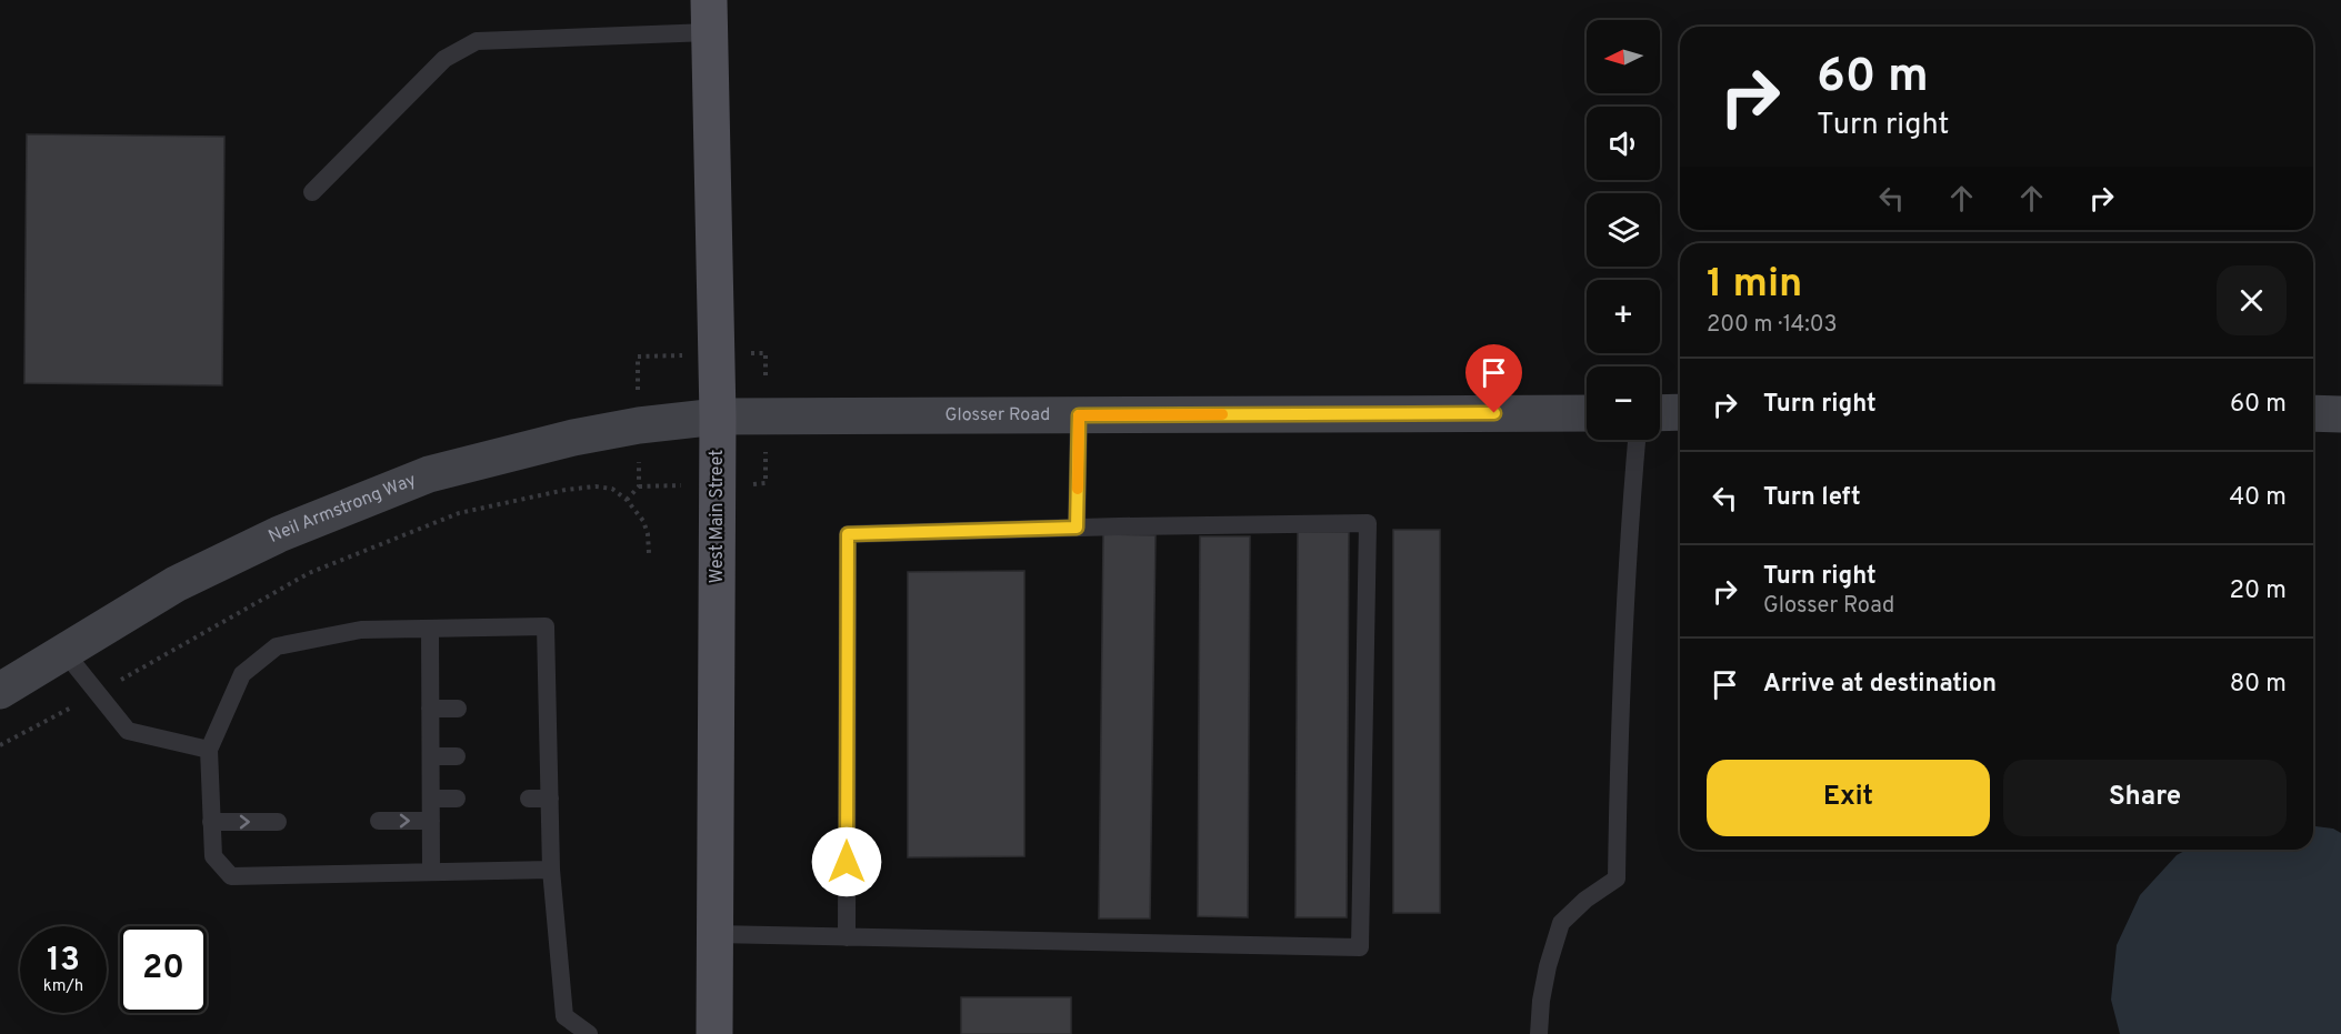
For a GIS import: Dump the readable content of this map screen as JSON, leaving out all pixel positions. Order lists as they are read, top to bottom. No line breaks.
{"streets":{"main road":["West Main Street"],"street":["Glosser Road","Neil Armstrong Way"]},"crossings":[["Glosser Road","Neil Armstrong Way"],["Glosser Road","West Main Street"],["Neil Armstrong Way","West Main Street"]],"north":"left","page":{"map_buttons":["+","−"],"turn":["60 m","Turn right"],"heading":["1 min","200 m · 14:03"],"list":[{"name":"Turn right","value":"60 m"},{"name":"Turn left","value":"40 m"},{"name":"Turn right","note":"Glosser Road","value":"20 m"},{"name":"Arrive at destination","value":"80 m"}],"buttons":["Exit","Share"],"speed":"13 km/h","limit":"20"}}
